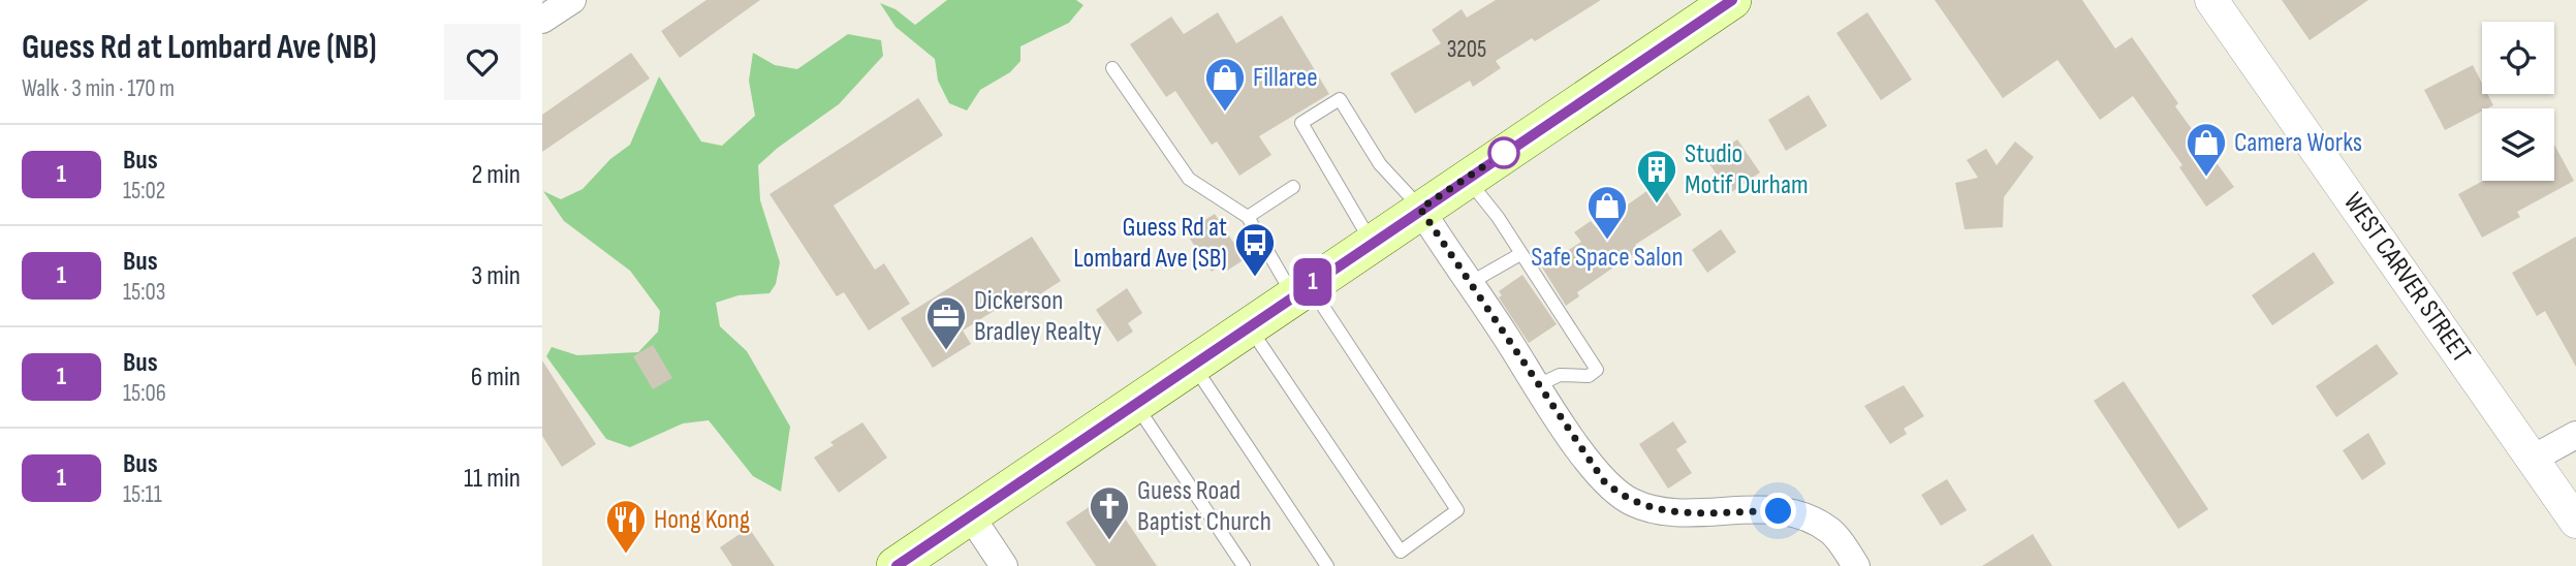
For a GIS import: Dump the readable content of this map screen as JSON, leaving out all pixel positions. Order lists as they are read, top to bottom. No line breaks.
{"streets":{"street":["WEST CARVER STREET"]},"places":{"shop":["Fillaree","Camera Works","Safe Space Salon"],"building":["Studio Motif Durham"],"bus stop":["Guess Rd at Lombard Ave (SB)"],"office":["Dickerson Bradley Realty"],"church":["Guess Road Baptist Church"],"restaurant":["Hong Kong"]},"lines":["bus line 1"],"house_numbers":["3205"],"page":{"heading":["Guess Rd at Lombard Ave (NB)","Walk · 3 min · 170 m"],"on_map":"1","list":[{"mark":"1","name":"Bus","note":"15:02","value":"2 min"},{"mark":"1","name":"Bus","note":"15:03","value":"3 min"},{"mark":"1","name":"Bus","note":"15:06","value":"6 min"},{"mark":"1","name":"Bus","note":"15:11","value":"11 min"}]}}
